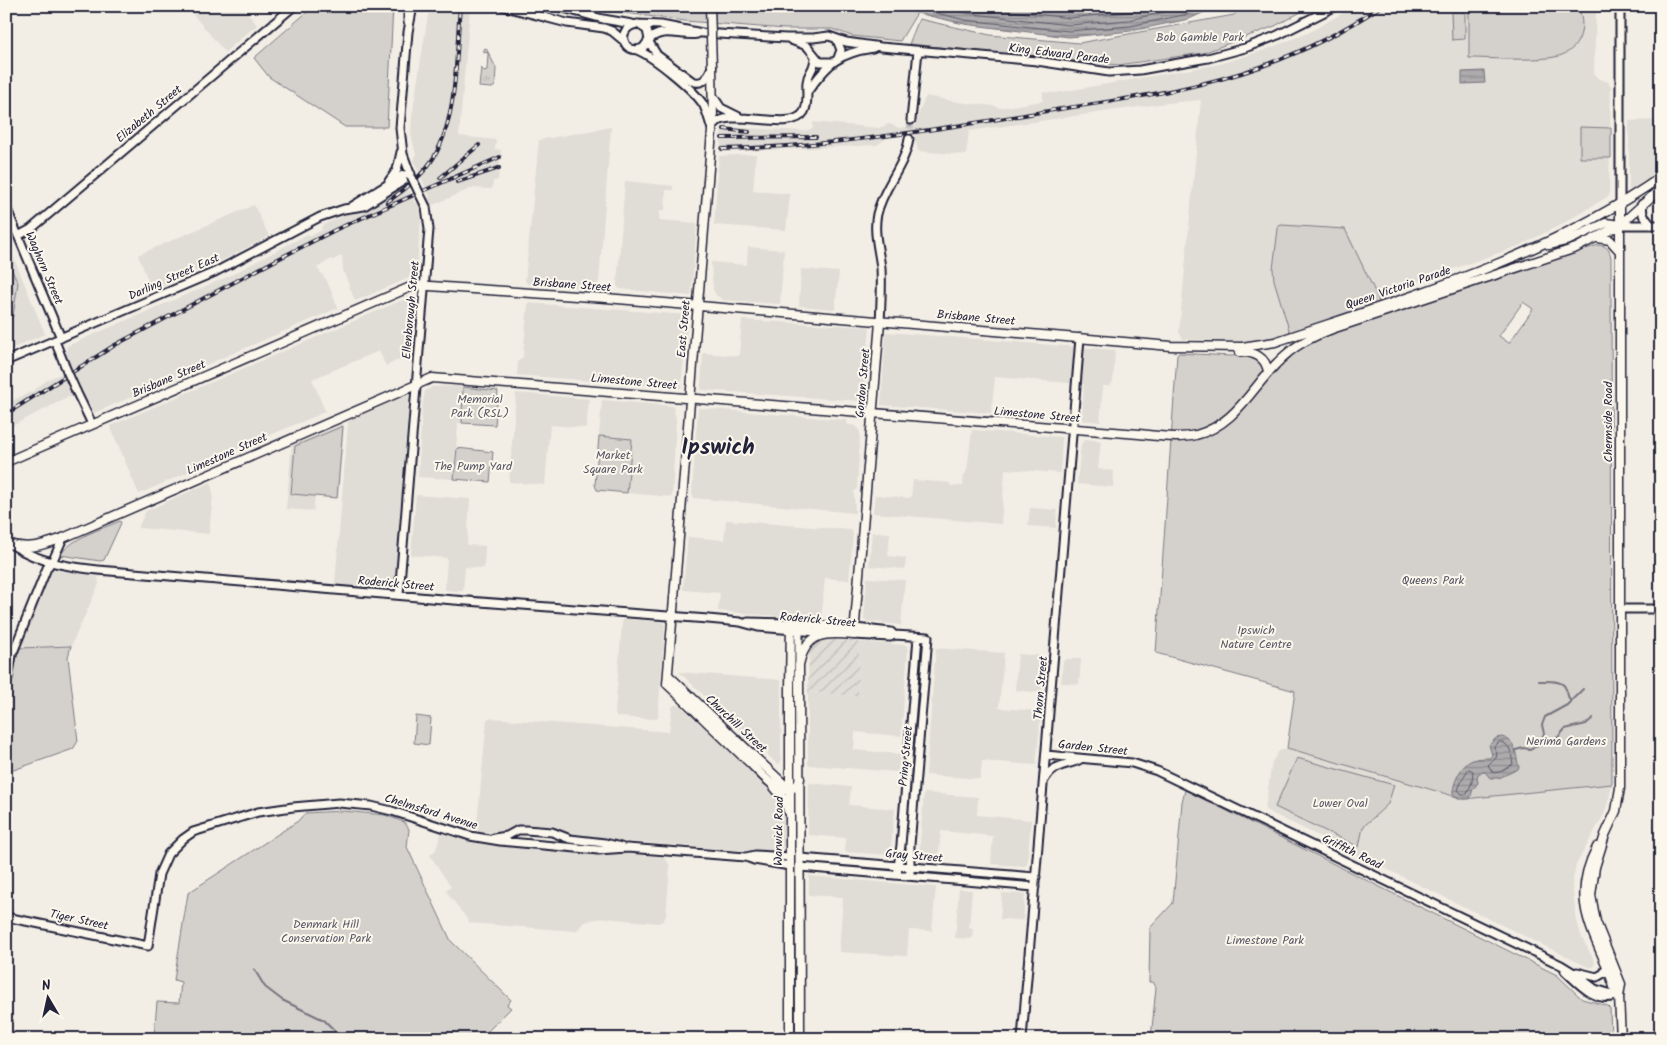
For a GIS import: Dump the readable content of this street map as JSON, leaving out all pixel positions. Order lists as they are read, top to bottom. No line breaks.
{"streets":{"main road":["Brisbane Street","Queen Victoria Parade","East Street","Limestone Street","Gordon Street","Chermside Road","Roderick Street","Churchill Street","Warwick Road","Gray Street"],"street":["King Edward Parade","Elizabeth Street","Waghorn Street","Darling Street East","Ellenborough Street","Thorn Street","Garden Street","Pring Street","Chelmsford Avenue","Griffith Road","Tiger Street"]},"crossings":[["Elizabeth Street","Waghorn Street"],["Waghorn Street","Darling Street East"],["Waghorn Street","Brisbane Street"],["Darling Street East","Ellenborough Street"],["Brisbane Street","Queen Victoria Parade"],["Brisbane Street","Ellenborough Street"],["Brisbane Street","East Street"],["Brisbane Street","Gordon Street"],["Brisbane Street","Thorn Street"],["Queen Victoria Parade","Limestone Street"],["Queen Victoria Parade","Chermside Road"],["Ellenborough Street","Limestone Street"],["Ellenborough Street","Roderick Street"],["East Street","Limestone Street"],["East Street","Roderick Street"],["East Street","Churchill Street"],["Limestone Street","Gordon Street"],["Limestone Street","Roderick Street"],["Limestone Street","Thorn Street"],["Gordon Street","Roderick Street"],["Chermside Road","Griffith Road"],["Roderick Street","Pring Street"],["Roderick Street","Warwick Road"],["Thorn Street","Garden Street"],["Thorn Street","Gray Street"],["Churchill Street","Warwick Road"],["Garden Street","Griffith Road"],["Pring Street","Gray Street"],["Chelmsford Avenue","Warwick Road"],["Chelmsford Avenue","Gray Street"],["Chelmsford Avenue","Tiger Street"],["Warwick Road","Gray Street"]],"districts":["Ipswich"],"parks":["Bob Gamble Park","Memorial Park (RSL)","Market Square Park","The Pump Yard","Queens Park","Ipswich Nature Centre","Nerima Gardens","Lower Oval","Denmark Hill Conservation Park","Limestone Park"],"north":"top"}
